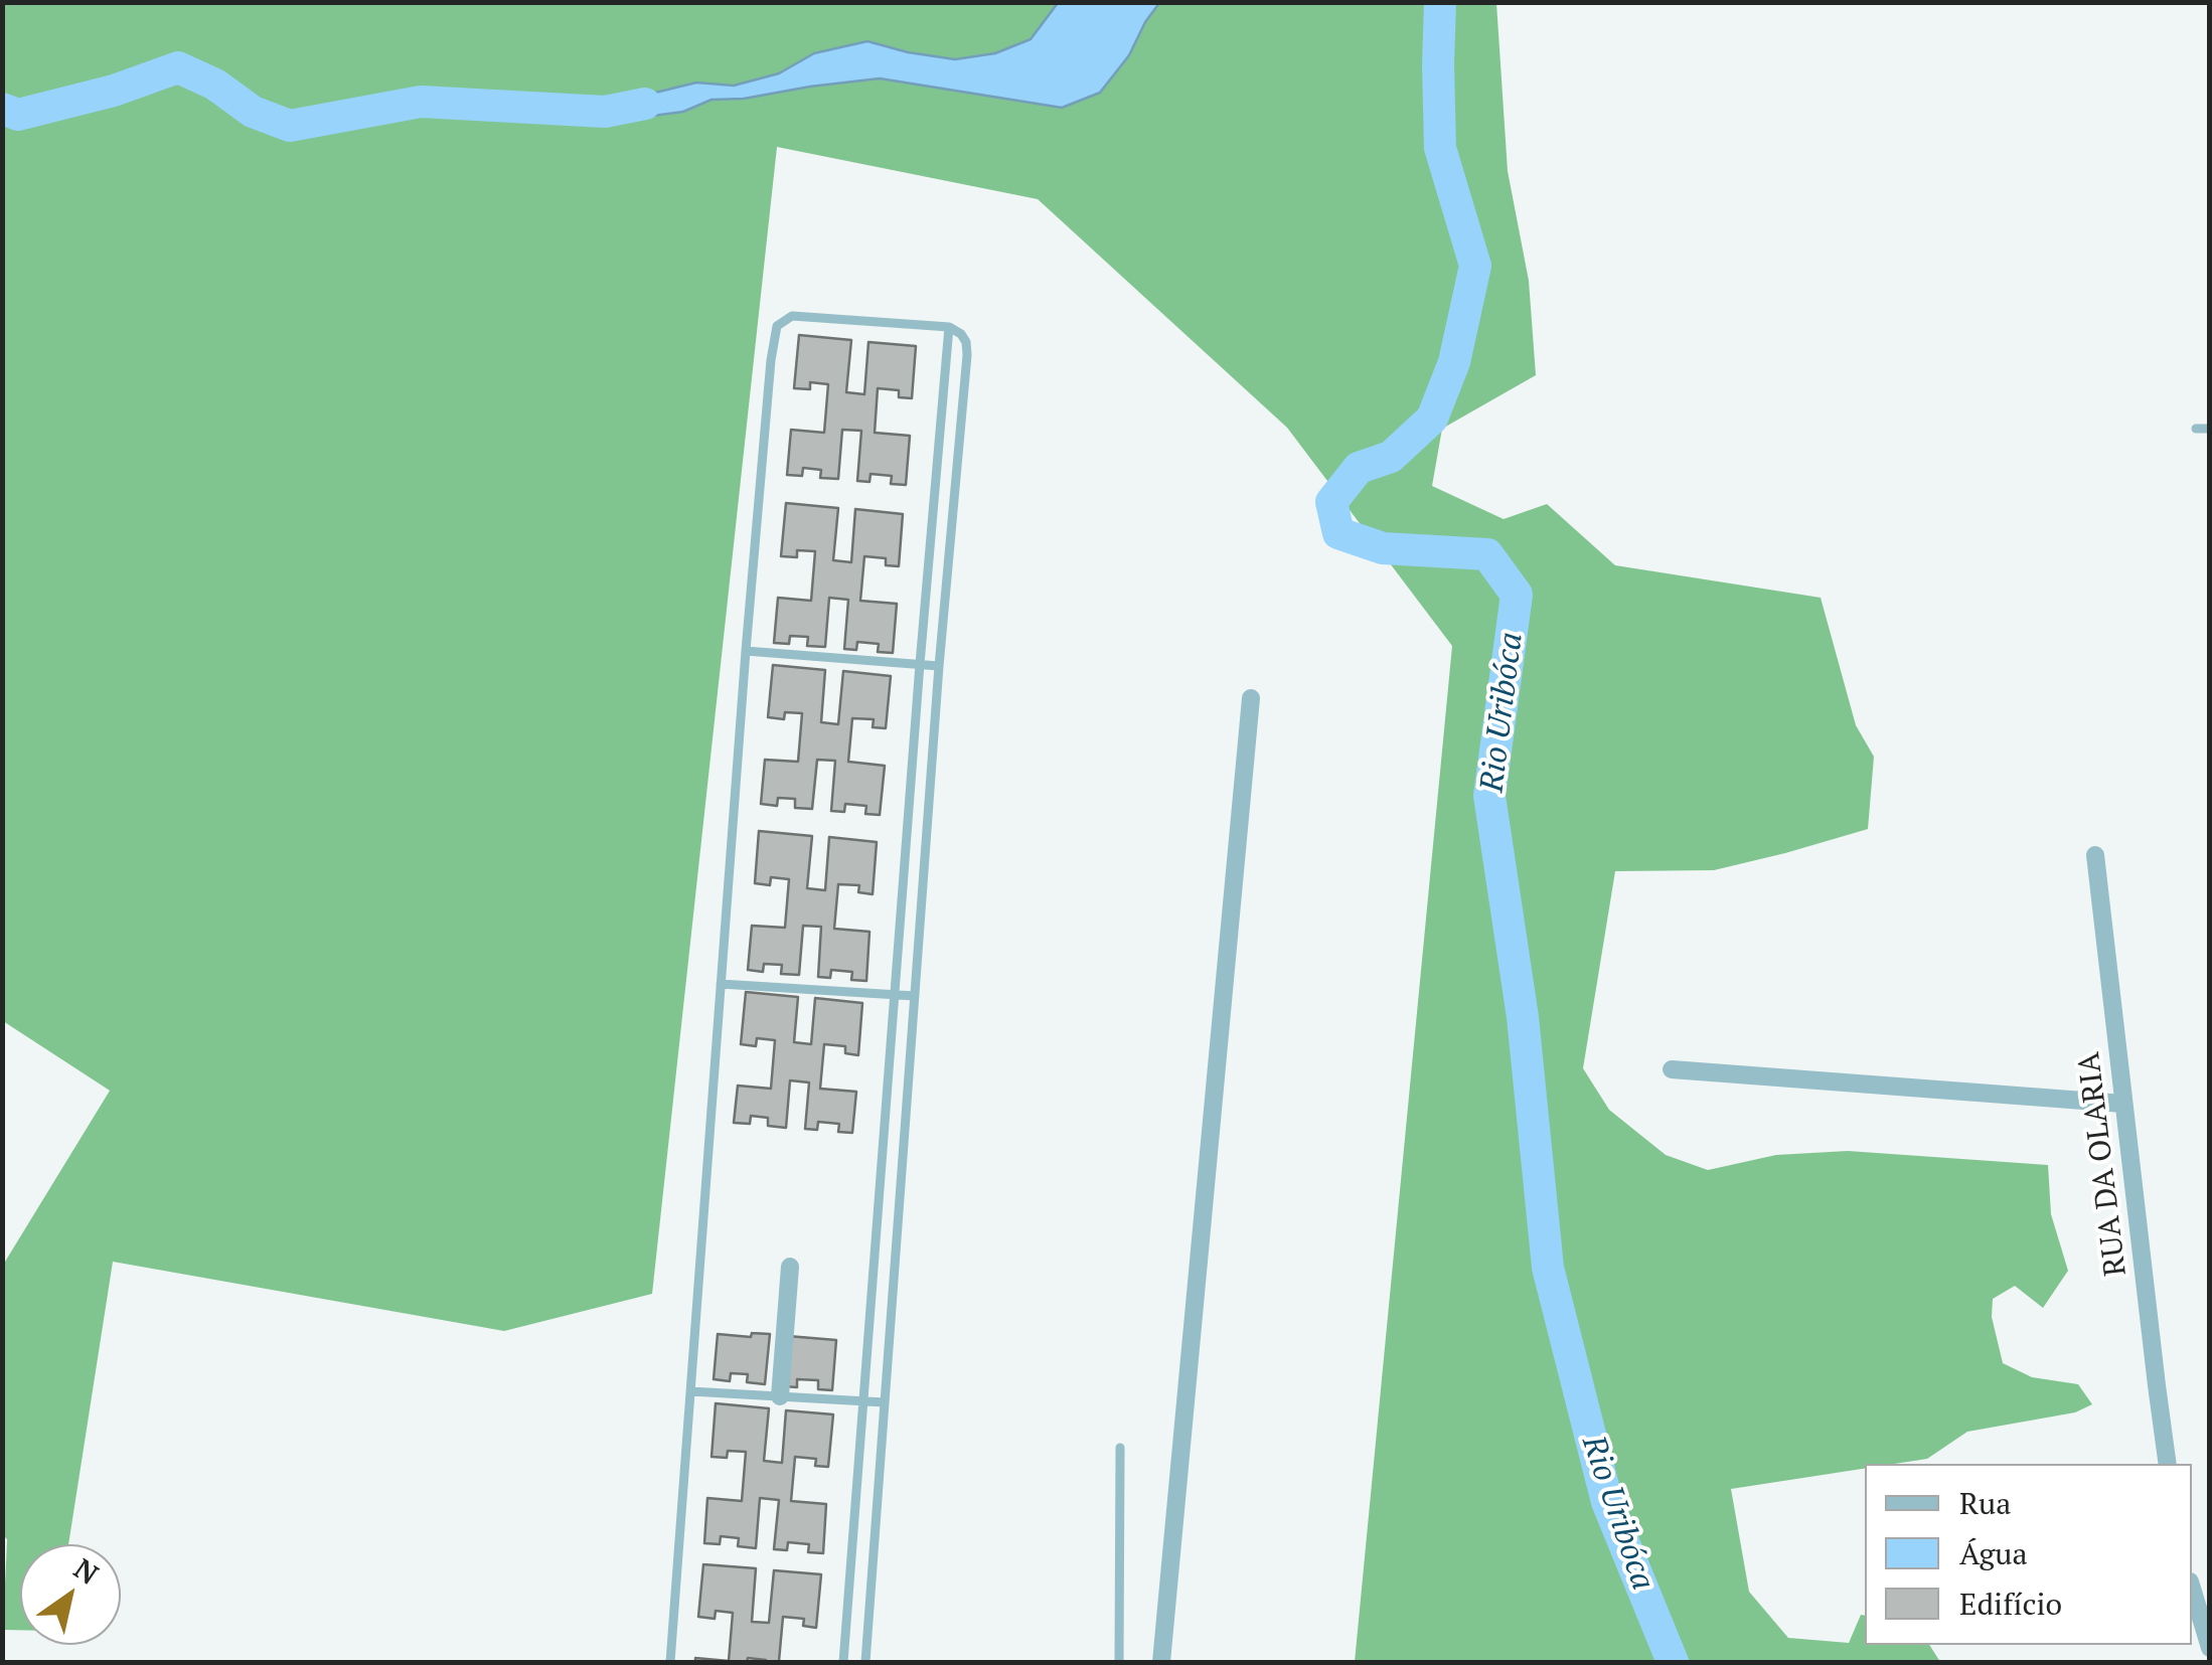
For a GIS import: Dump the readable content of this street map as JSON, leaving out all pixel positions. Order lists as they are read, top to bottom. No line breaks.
{"streets":{"street":["RUA DA OLARIA"]},"water":["Rio Uribóca"],"legend":["Rua","Água","Edifício"],"north":"top right"}
